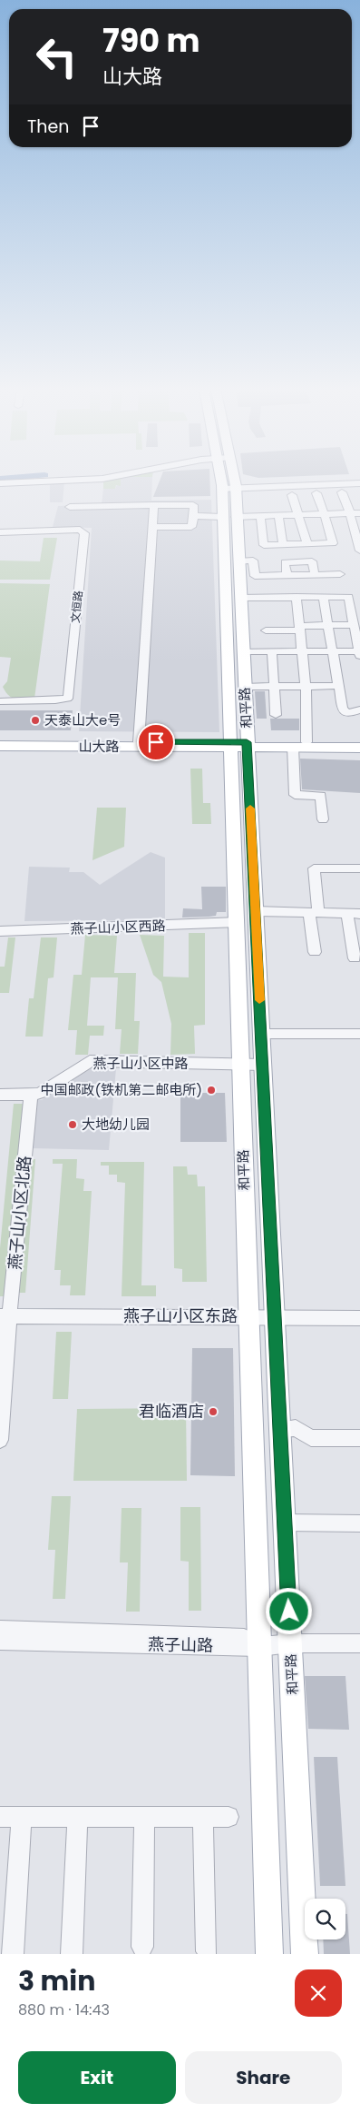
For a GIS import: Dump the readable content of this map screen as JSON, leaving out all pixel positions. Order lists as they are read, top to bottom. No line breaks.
{"streets":{"main road":["和平路","山大路"],"street":["文恒路","燕子山小区西路","燕子山小区中路","燕子山小区北路","燕子山小区东路","燕子山路"]},"crossings":[["和平路","山大路"],["和平路","燕子山小区西路"],["和平路","燕子山小区中路"],["和平路","燕子山小区东路"],["和平路","燕子山路"],["燕子山小区中路","燕子山小区北路"],["燕子山小区北路","燕子山小区东路"]],"places":["天泰山大e号","中国邮政(铁机第二邮电所)","大地幼儿园","君临酒店"],"page":{"turn":["790 m","山大路"],"then":"Then","heading":["3 min","880 m · 14:43"],"buttons":["Exit","Share"]}}
